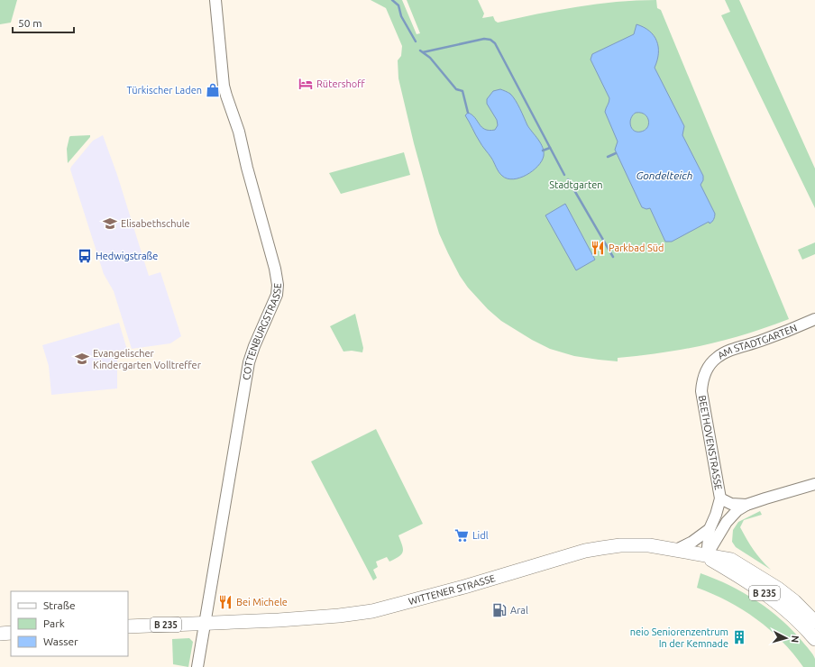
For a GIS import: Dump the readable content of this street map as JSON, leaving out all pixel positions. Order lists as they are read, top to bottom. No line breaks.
{"streets":{"main road":["WITTENER STRASSE","B 235"],"street":["COTTENBURGSTRASSE","AM STADTGARTEN","BEETHOVENSTRASSE"]},"crossings":[["COTTENBURGSTRASSE","WITTENER STRASSE"],["AM STADTGARTEN","BEETHOVENSTRASSE"],["BEETHOVENSTRASSE","WITTENER STRASSE"],["BEETHOVENSTRASSE","B 235"],["WITTENER STRASSE","B 235"]],"water":["Gondelteich"],"parks":["Stadtgarten"],"places":{"hotel":["Rütershoff"],"shop":["Türkischer Laden"],"school or university":["Elisabethschule","Evangelischer Kindergarten Volltreffer"],"restaurant":["Parkbad Süd","Bei Michele"],"bus stop":["Hedwigstraße"],"supermarket":["Lidl"],"fuel station":["Aral"],"building":["neio Seniorenzentrum In der Kemnade"]},"legend":["Straße","Park","Wasser"],"scale_bar":"50 m","north":"right"}
